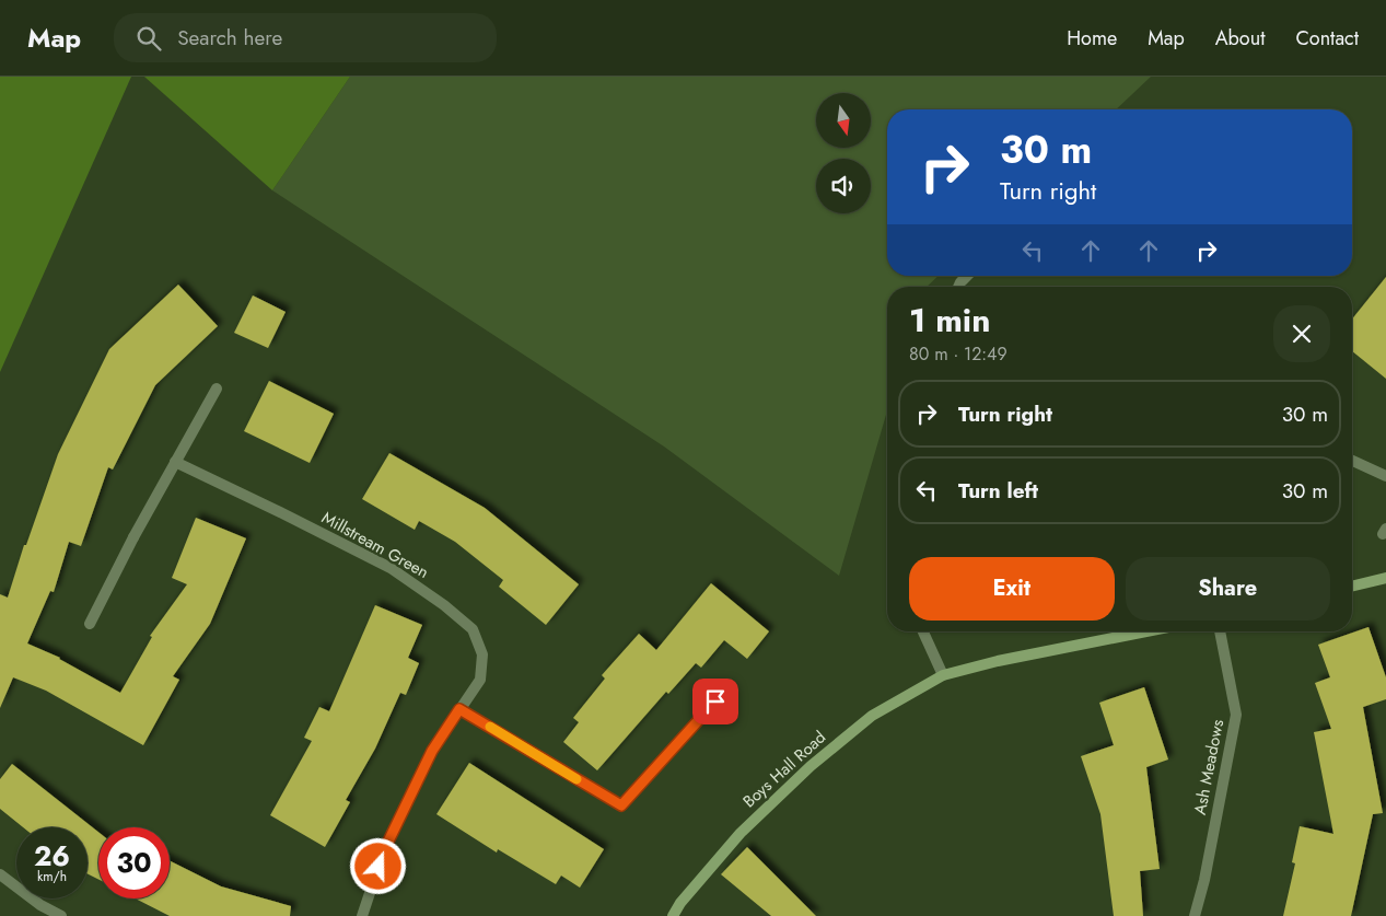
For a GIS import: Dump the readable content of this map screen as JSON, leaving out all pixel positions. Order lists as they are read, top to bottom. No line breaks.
{"streets":{"street":["Millstream Green","Ash Meadows","Boys Hall Road"]},"north":"bottom","page":{"header":"Map","search":"Search here","nav":["Home","Map","About","Contact"],"turn":["30 m","Turn right"],"heading":["1 min","80 m · 12:49"],"list":[{"name":"Turn right","value":"30 m"},{"name":"Turn left","value":"30 m"}],"buttons":["Exit","Share"],"speed":"26 km/h","limit":"30"}}
